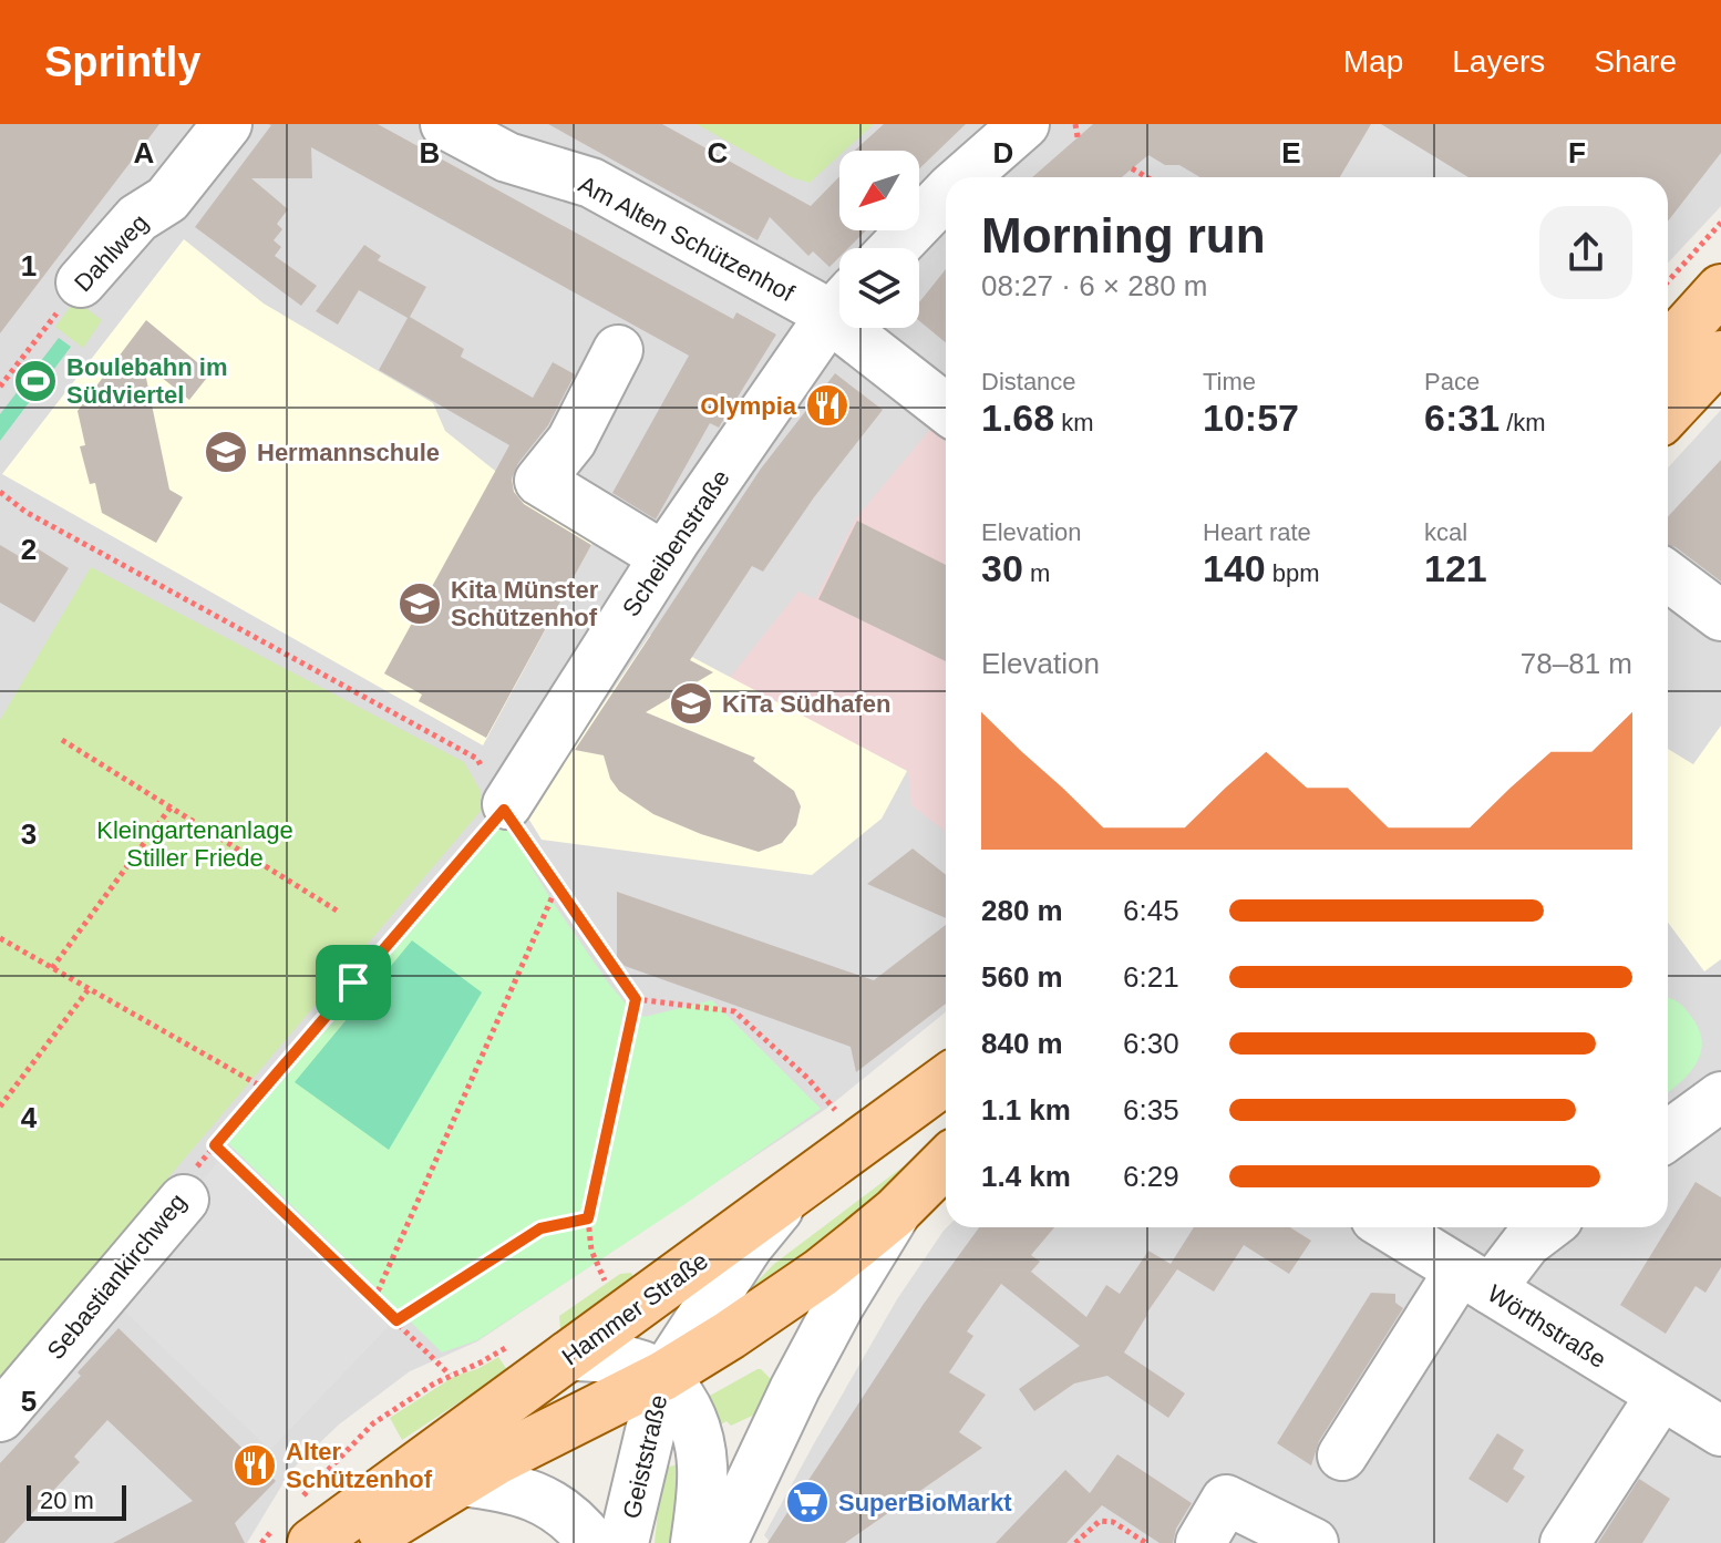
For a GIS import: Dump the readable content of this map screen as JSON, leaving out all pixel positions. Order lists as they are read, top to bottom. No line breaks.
{"streets":{"main road":["Hammer Straße"],"street":["Am Alten Schützenhof","Dahlweg","Scheibenstraße","Sebastiankirchweg","Wörthstraße","Geiststraße"]},"crossings":[["Scheibenstraße","Sebastiankirchweg"],["Hammer Straße","Geiststraße"]],"parks":["Kleingartenanlage Stiller Friede"],"places":{"sports":["Boulebahn im Südviertel"],"restaurant":["Olympia","Alter Schützenhof"],"school or university":["Hermannschule","Kita Münster Schützenhof","KiTa Südhafen"],"supermarket":["SuperBioMarkt"]},"scale_bar":"20 m","north":"bottom left","page":{"header":"Sprintly","nav":["Map","Layers","Share"],"heading":["Morning run","08:27 · 6 × 280 m"],"stats":[["Distance","1.68 km"],["Time","10:57"],["Pace","6:31 /km"],["Elevation","30 m"],["Heart rate","140 bpm"],["kcal","121"]],"chart":["Elevation","78–81 m"],"list":[{"name":"280 m","note":"6:45"},{"name":"560 m","note":"6:21"},{"name":"840 m","note":"6:30"},{"name":"1.1 km","note":"6:35"},{"name":"1.4 km","note":"6:29"}],"scale":"20 m"},"grid":{"columns":["A","B","C","D","E","F"],"rows":["1","2","3","4","5"]}}
